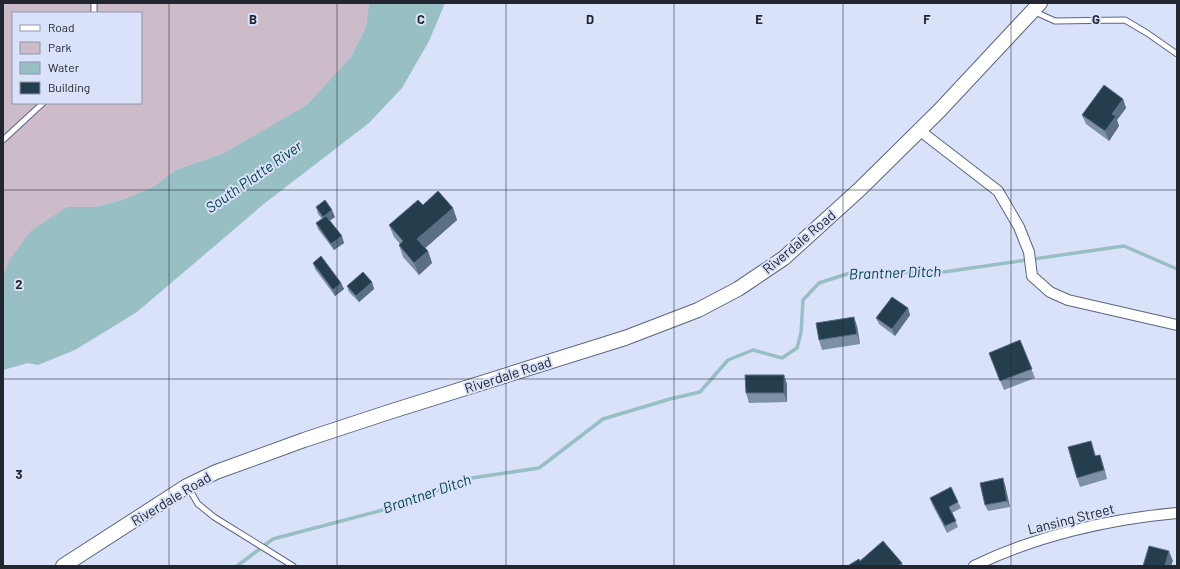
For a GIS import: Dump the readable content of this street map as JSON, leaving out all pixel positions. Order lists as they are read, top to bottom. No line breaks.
{"streets":{"street":["Riverdale Road","Lansing Street"]},"water":["South Platte River","Brantner Ditch"],"legend":["Road","Park","Water","Building"],"grid":{"columns":["B","C","D","E","F","G"],"rows":["2","3"]}}
